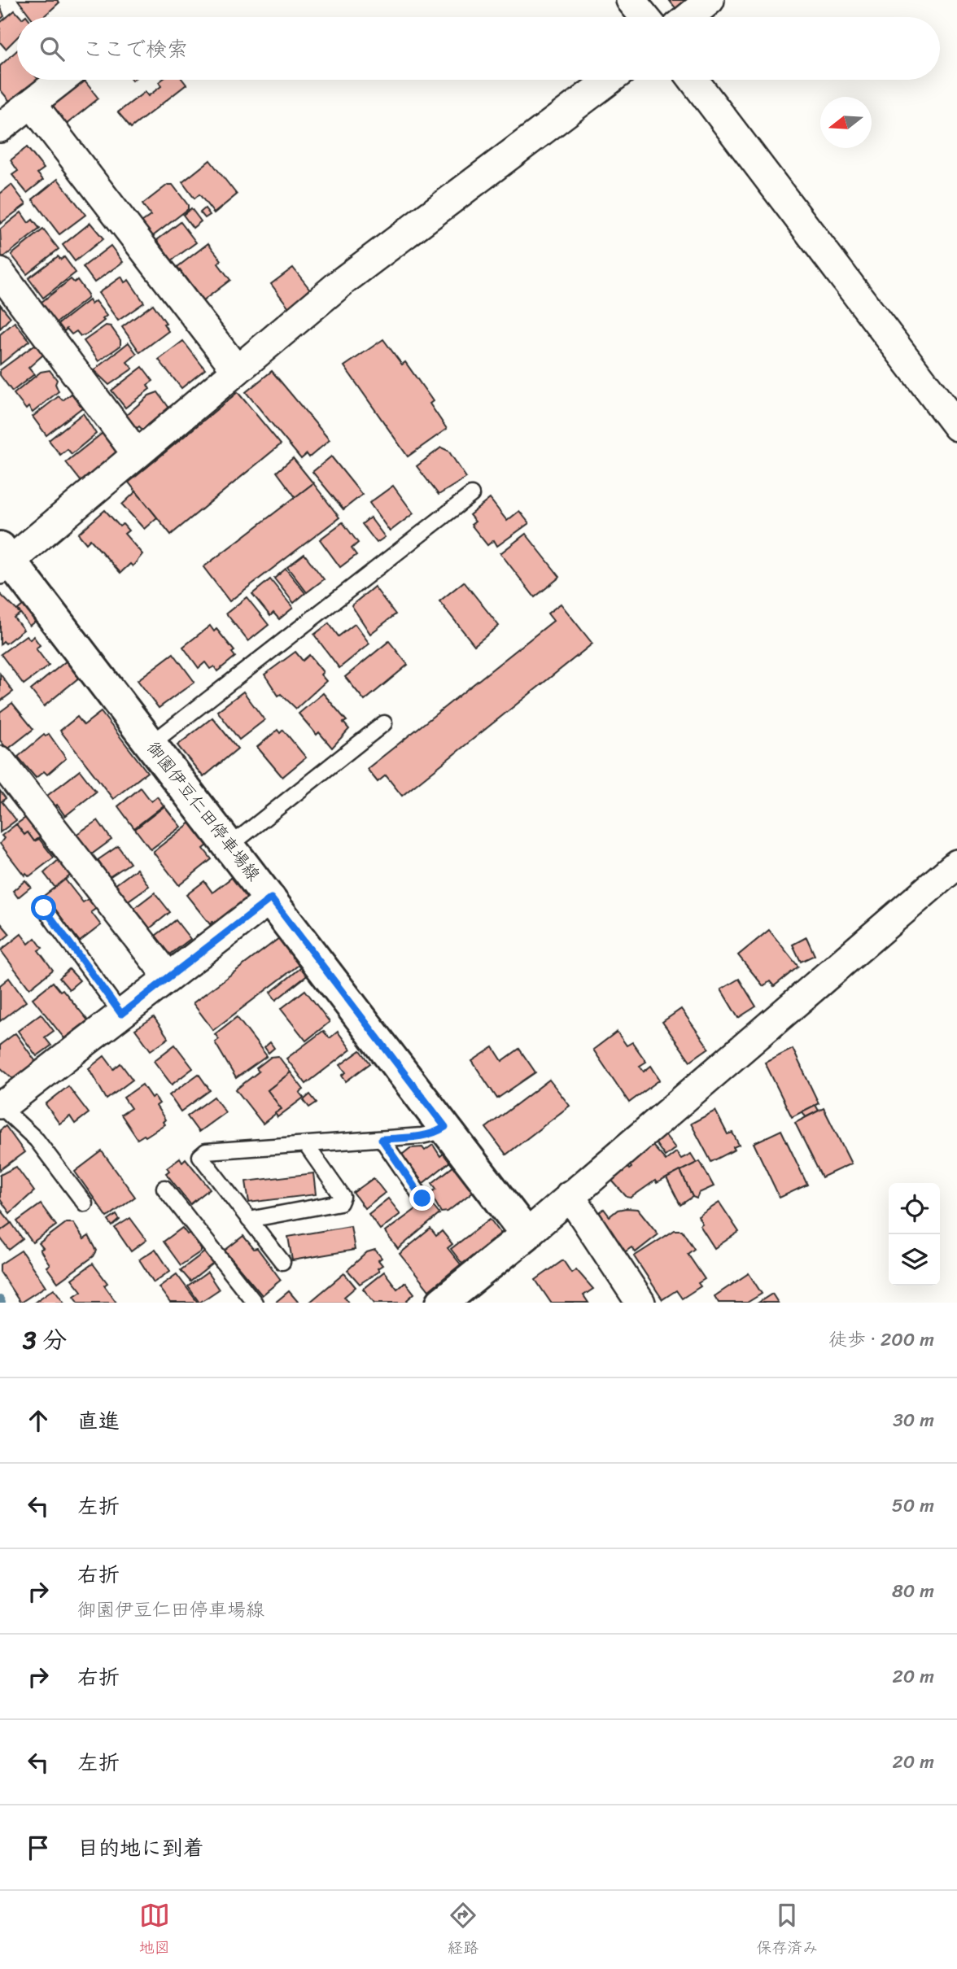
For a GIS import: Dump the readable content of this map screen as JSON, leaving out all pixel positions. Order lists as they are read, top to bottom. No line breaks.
{"streets":{"main road":["御園伊豆仁田停車場線"]},"north":"left","page":{"search":"ここで検索","heading":["3 分","徒歩 · 200 m"],"list":[["直進","30 m"],["左折","50 m"],["右折","御園伊豆仁田停車場線","80 m"],["右折","20 m"],["左折","20 m"],"目的地に到着"],"nav":["地図","経路","保存済み"]}}
